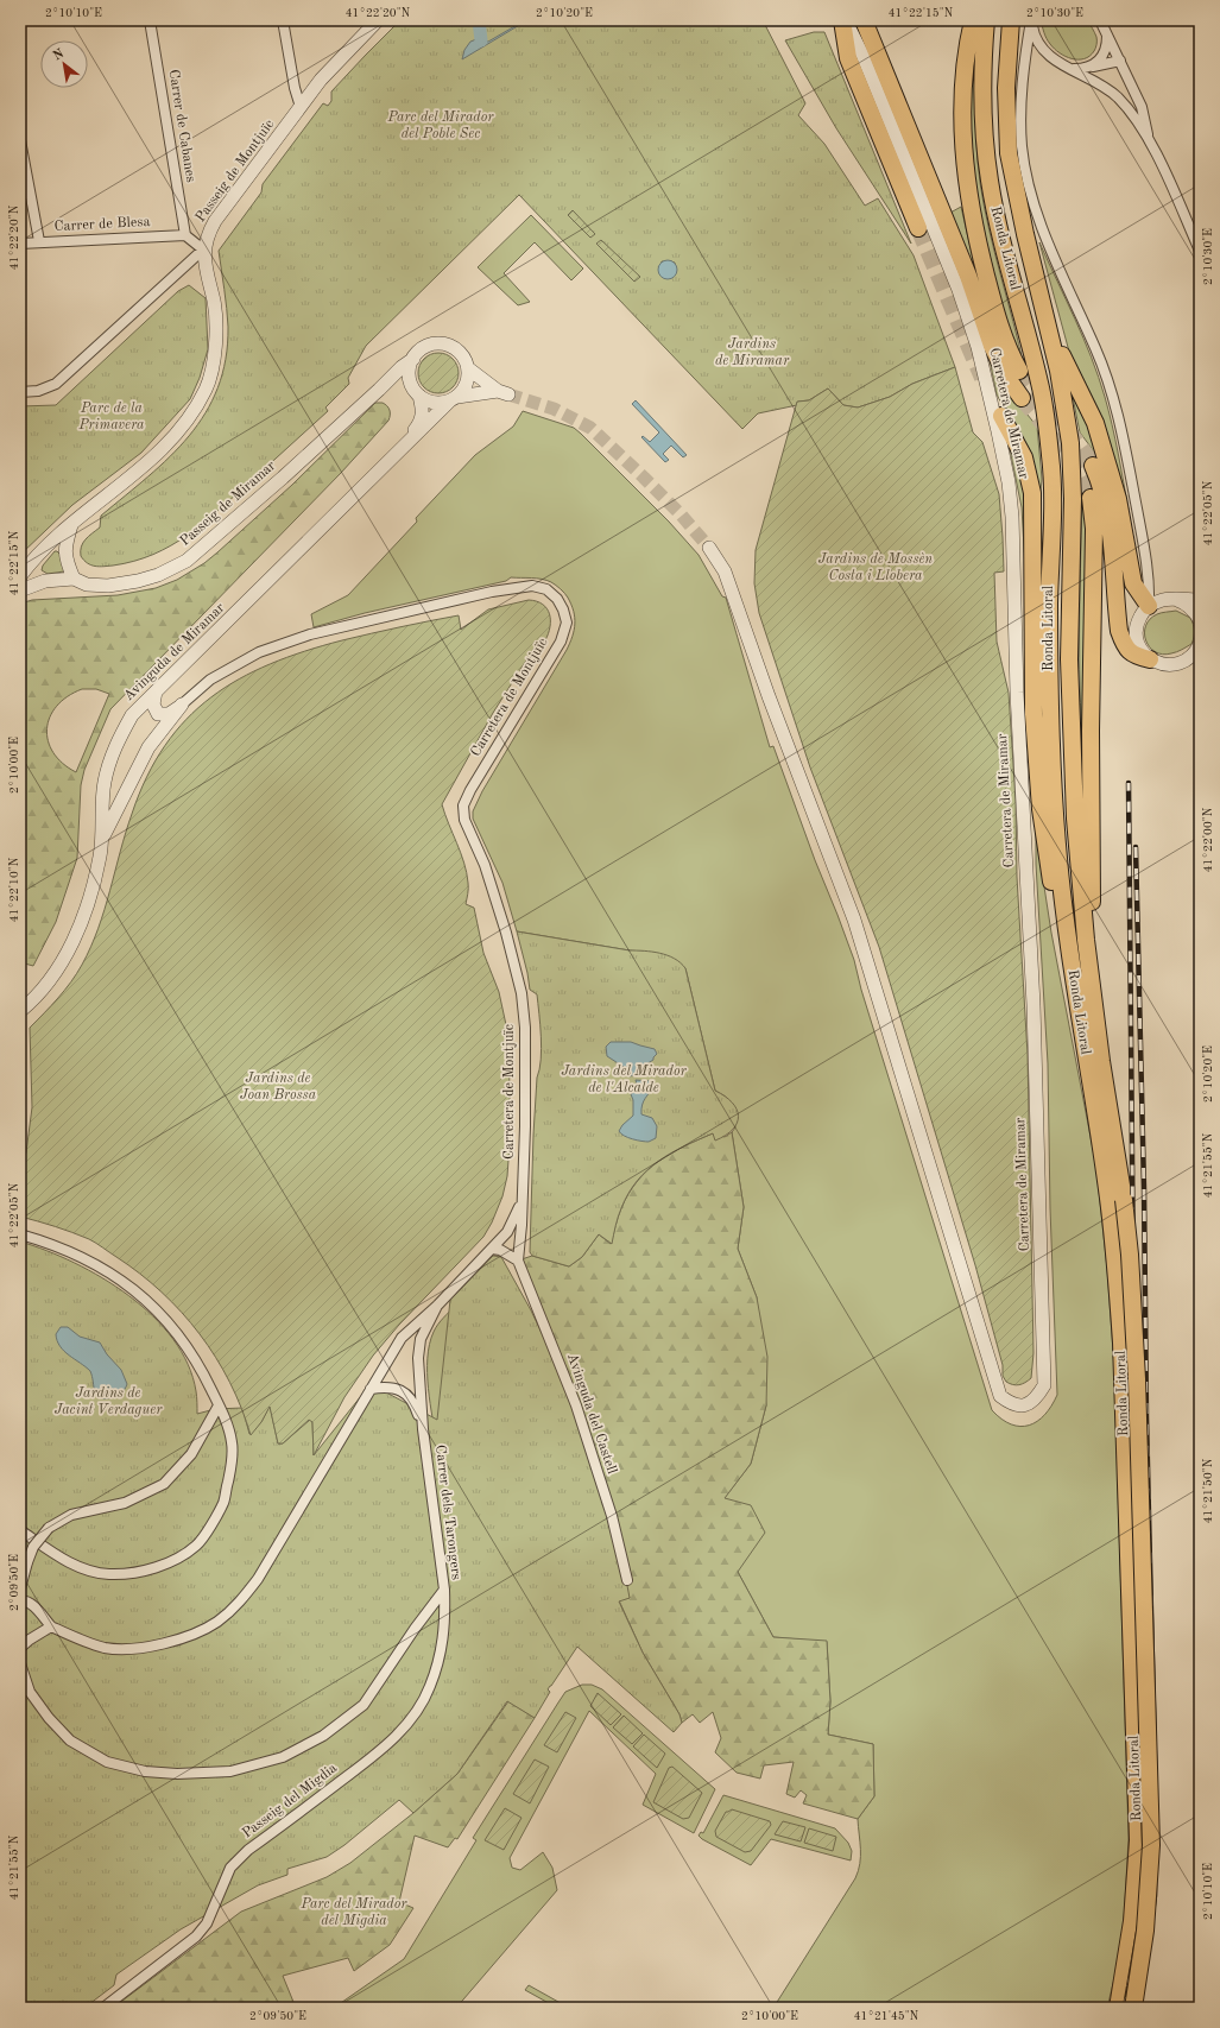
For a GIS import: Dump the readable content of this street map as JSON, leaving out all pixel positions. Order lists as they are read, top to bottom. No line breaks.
{"streets":{"highway":["Ronda Litoral"],"street":["Carrer de Cabanes","Passeig de Montjuïc","Carrer de Blesa","Carretera de Miramar","Passeig de Miramar","Avinguda de Miramar","Carretera de Montjuïc","Avinguda del Castell","Carrer dels Tarongers","Passeig del Migdia"]},"crossings":[["Carrer de Cabanes","Carrer de Blesa"],["Passeig de Miramar","Avinguda de Miramar"],["Carretera de Montjuïc","Avinguda del Castell"],["Carretera de Montjuïc","Carrer dels Tarongers"],["Avinguda del Castell","Carrer dels Tarongers"],["Carrer dels Tarongers","Passeig del Migdia"]],"parks":["Parc del Mirador del Poble Sec","Jardins de Miramar","Parc de la Primavera","Jardins de Mossèn Costa i Llobera","Jardins del Mirador de l'Alcalde","Jardins de Joan Brossa","Jardins de Jacint Verdaguer","Parc del Mirador del Migdia"],"north":"top left","coordinates":["2°10'10\"E","41°22'20\"N","2°10'20\"E","41°22'15\"N","2°10'30\"E","41°22'05\"N","2°10'00\"E","41°22'00\"N","41°22'10\"N","41°21'55\"N","41°21'50\"N","2°09'50\"E","41°21'45\"N"]}
